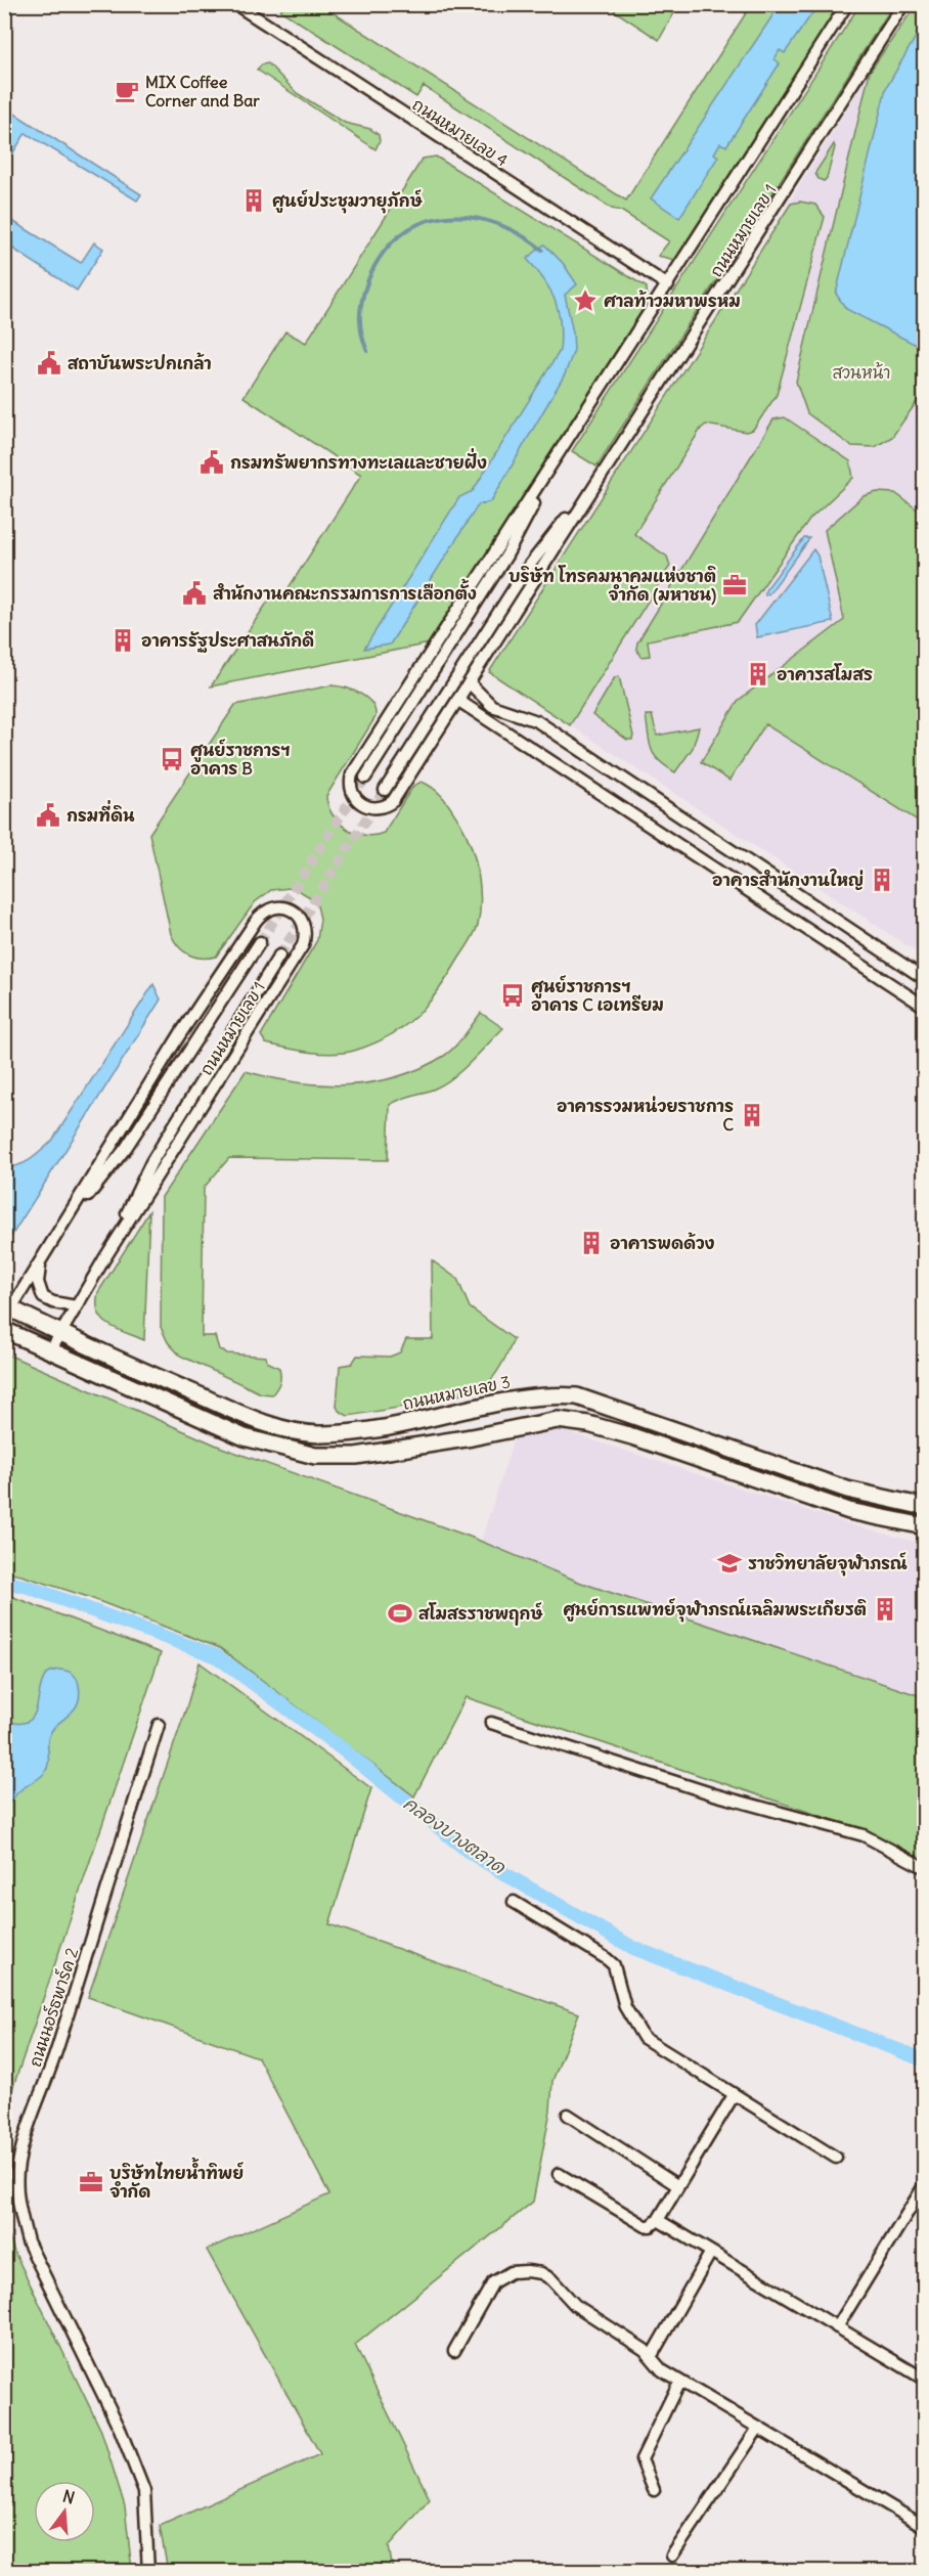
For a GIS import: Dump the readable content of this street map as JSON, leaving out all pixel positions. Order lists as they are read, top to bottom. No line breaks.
{"streets":{"street":["ถนนหมายเลข 4","ถนนหมายเลข 1","ถนนหมายเลข 3","ถนนนอร์ธพาร์ค 2"]},"crossings":[["ถนนหมายเลข 4","ถนนหมายเลข 1"],["ถนนหมายเลข 1","ถนนหมายเลข 3"]],"water":["คลองบางตลาด"],"parks":["สวนหน้า"],"places":{"cafe":["MIX Coffee Corner and Bar"],"building":["ศูนย์ประชุมวายุภักษ์","อาคารรัฐประศาสนภักดี","อาคารสโมสร","อาคารสำนักงานใหญ่","อาคารรวมหน่วยราชการ C","อาคารพดด้วง","ศูนย์การแพทย์จุฬาภรณ์เฉลิมพระเกียรติ"],"place":["ศาลท้าวมหาพรหม"],"public building":["สถาบันพระปกเกล้า","กรมทรัพยากรทางทะเลและชายฝั่ง","สำนักงานคณะกรรมการการเลือกตั้ง","กรมที่ดิน"],"office":["บริษัท โทรคมนาคมแห่งชาติ จำกัด (มหาชน)","บริษัทไทยน้ำทิพย์ จำกัด"],"bus stop":["ศูนย์ราชการฯ อาคาร B","ศูนย์ราชการฯ อาคาร C เอเทรียม"],"school or university":["ราชวิทยาลัยจุฬาภรณ์"],"sports":["สโมสรราชพฤกษ์"]},"north":"top"}
